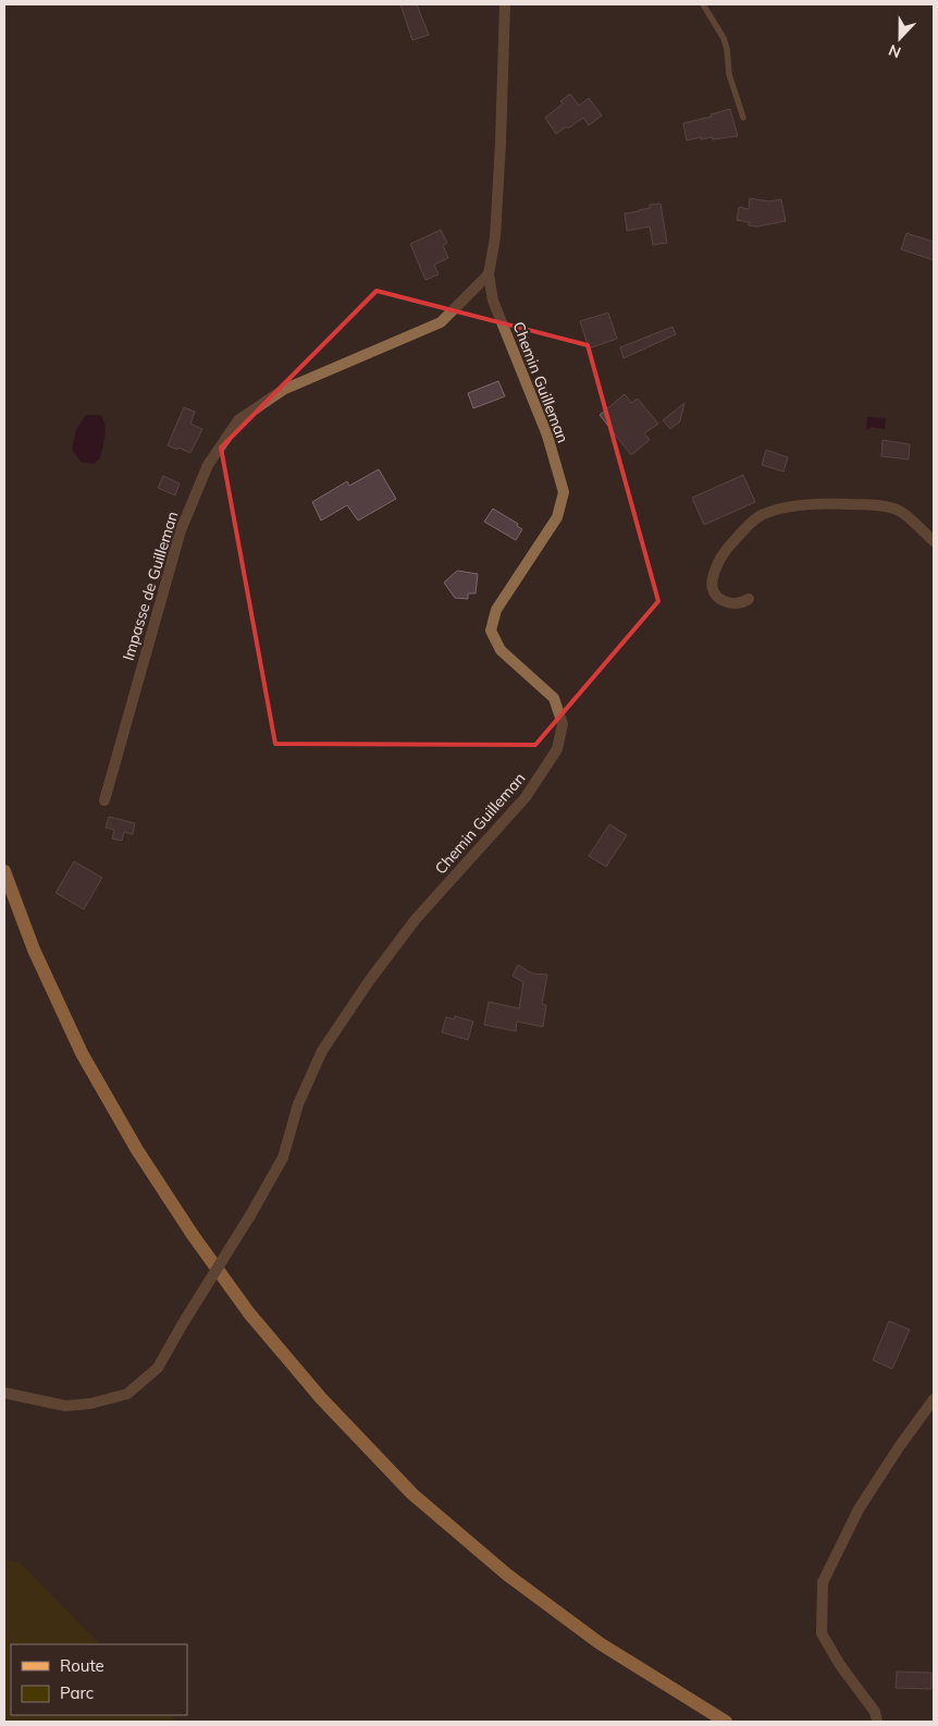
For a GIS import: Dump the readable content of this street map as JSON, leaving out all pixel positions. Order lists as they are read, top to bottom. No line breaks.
{"streets":{"street":["Chemin Guilleman","Impasse de Guilleman"]},"crossings":[["Chemin Guilleman","Impasse de Guilleman"]],"legend":["Route","Parc"],"north":"bottom"}
